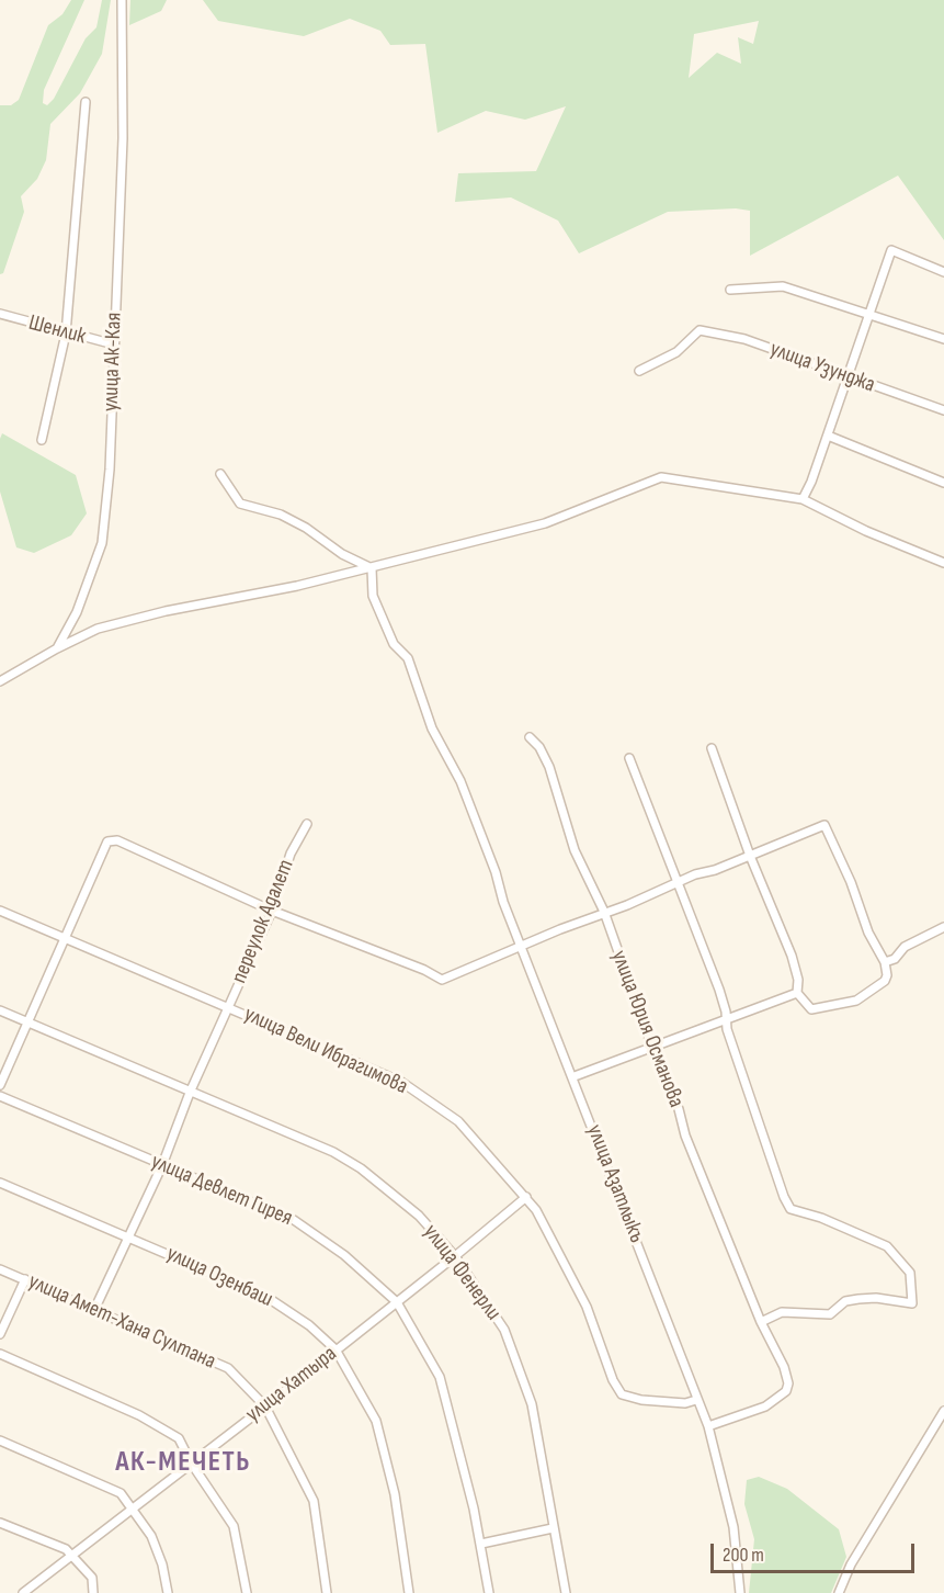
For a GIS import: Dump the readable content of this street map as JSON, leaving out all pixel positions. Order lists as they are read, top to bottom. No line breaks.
{"streets":{"street":["Шенлик","улица Ак-Кая","улица Узунджа","переулок Адалет","улица Юрия Османова","улица Вели Ибрагимова","улица Азатлыкъ","улица Девлет Гирея","улица Фенерли","улица Озенбаш","улица Амет-Хана Султана","улица Хатыра"]},"crossings":[["Шенлик","улица Ак-Кая"],["переулок Адалет","улица Вели Ибрагимова"],["переулок Адалет","улица Девлет Гирея"],["переулок Адалет","улица Фенерли"],["переулок Адалет","улица Озенбаш"],["переулок Адалет","улица Амет-Хана Султана"],["улица Юрия Османова","улица Азатлыкъ"],["улица Вели Ибрагимова","улица Азатлыкъ"],["улица Вели Ибрагимова","улица Хатыра"],["улица Девлет Гирея","улица Хатыра"],["улица Фенерли","улица Хатыра"],["улица Озенбаш","улица Хатыра"],["улица Амет-Хана Султана","улица Хатыра"]],"districts":["АК-МЕЧЕТЬ"],"scale_bar":"200 m"}
